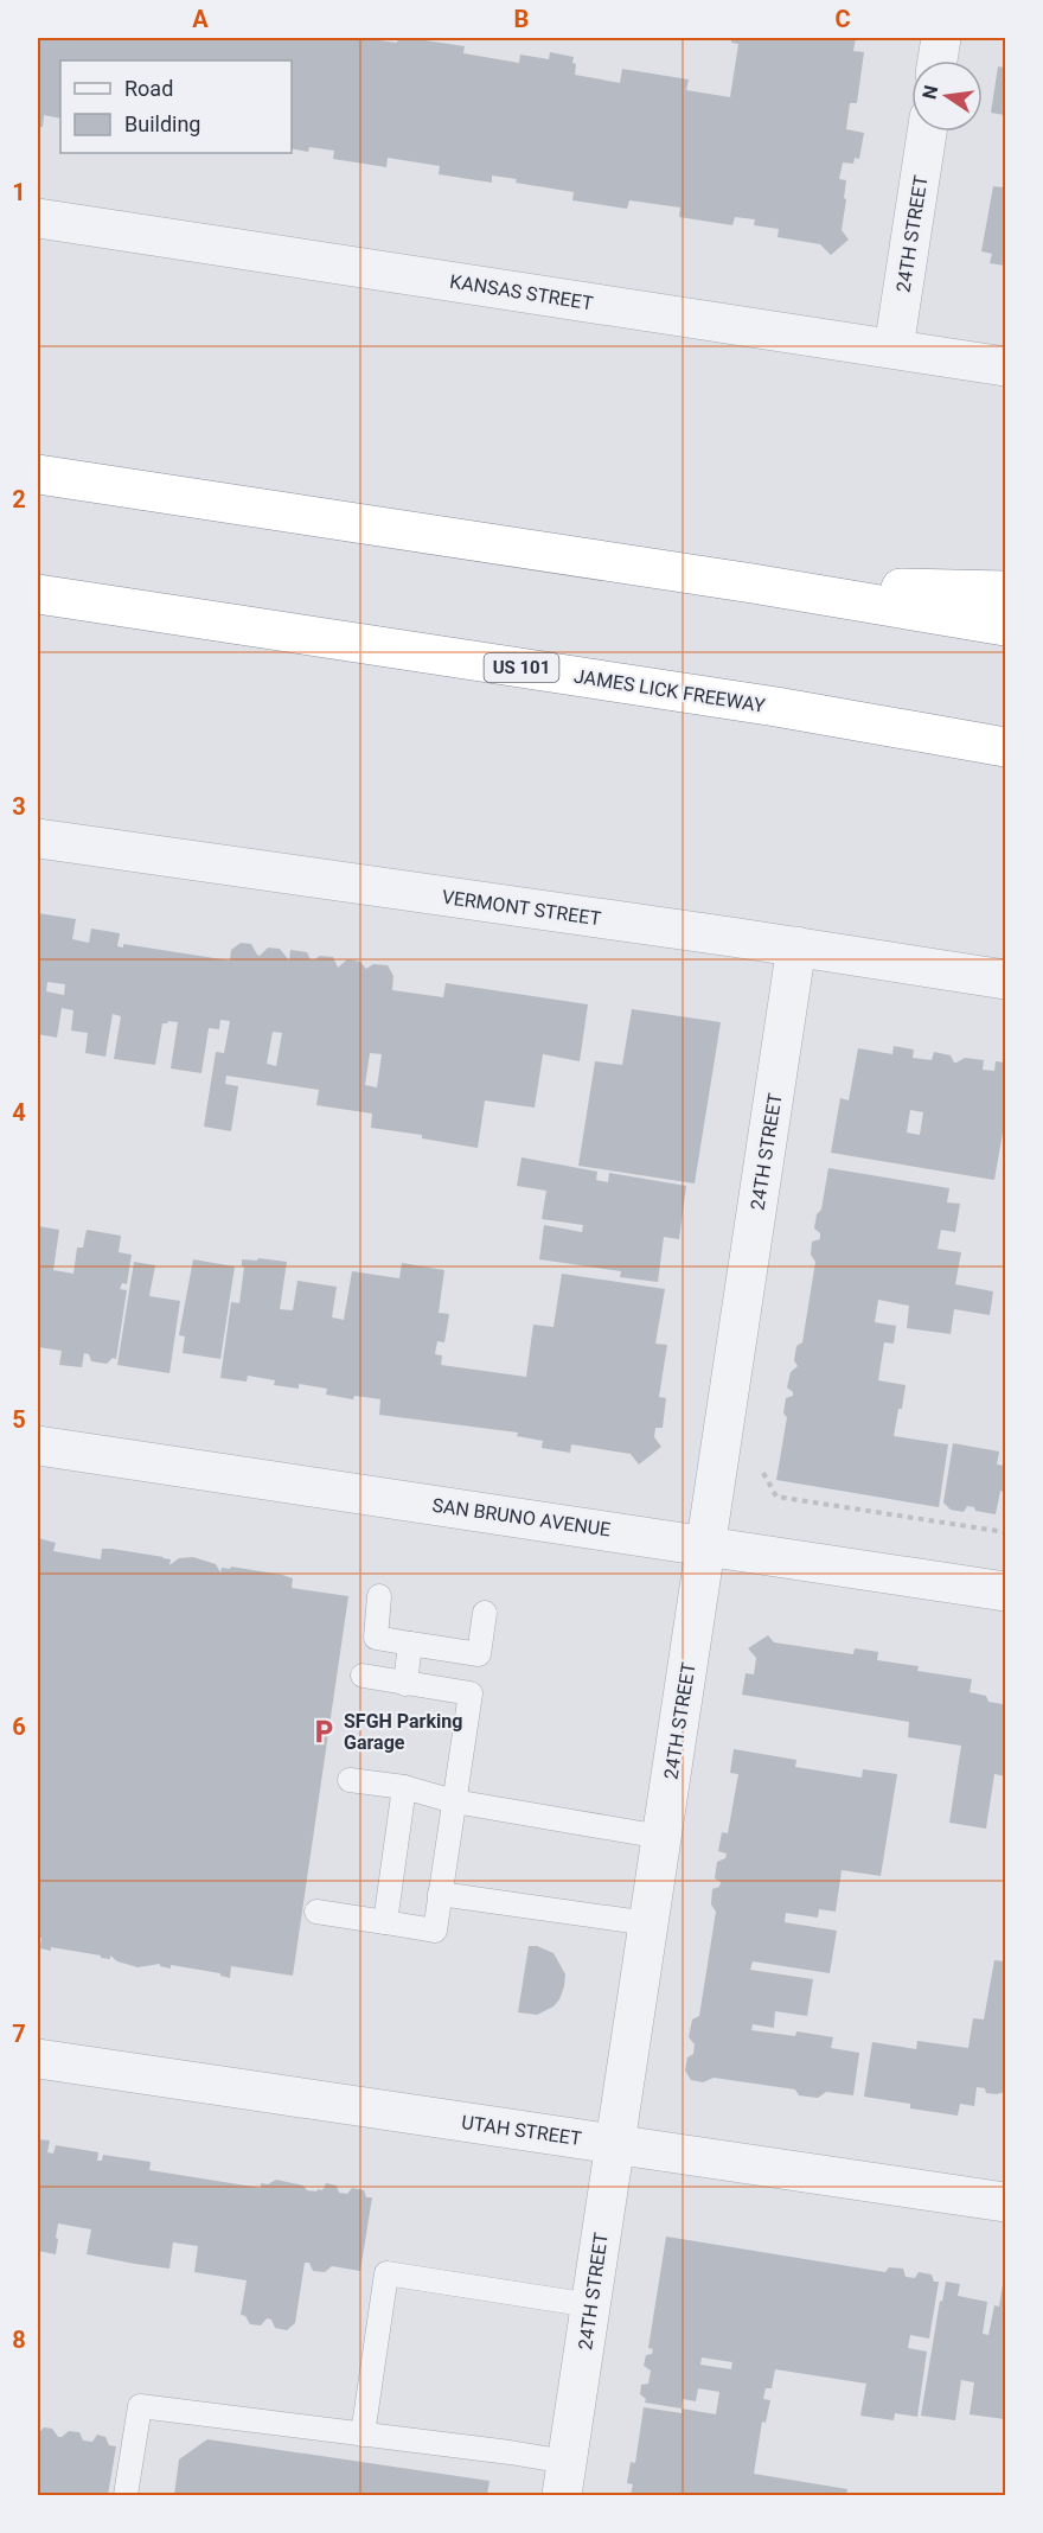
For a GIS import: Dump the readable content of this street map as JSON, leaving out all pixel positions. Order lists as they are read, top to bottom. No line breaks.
{"streets":{"highway":["US 101","JAMES LICK FREEWAY"],"street":["24TH STREET","KANSAS STREET","VERMONT STREET","SAN BRUNO AVENUE","UTAH STREET"]},"crossings":[["24TH STREET","KANSAS STREET"],["24TH STREET","VERMONT STREET"],["24TH STREET","SAN BRUNO AVENUE"],["24TH STREET","UTAH STREET"]],"places":{"parking":["SFGH Parking Garage"]},"legend":["Road","Building"],"north":"left","grid":{"columns":["A","B","C"],"rows":["1","2","3","4","5","6","7","8"]}}
